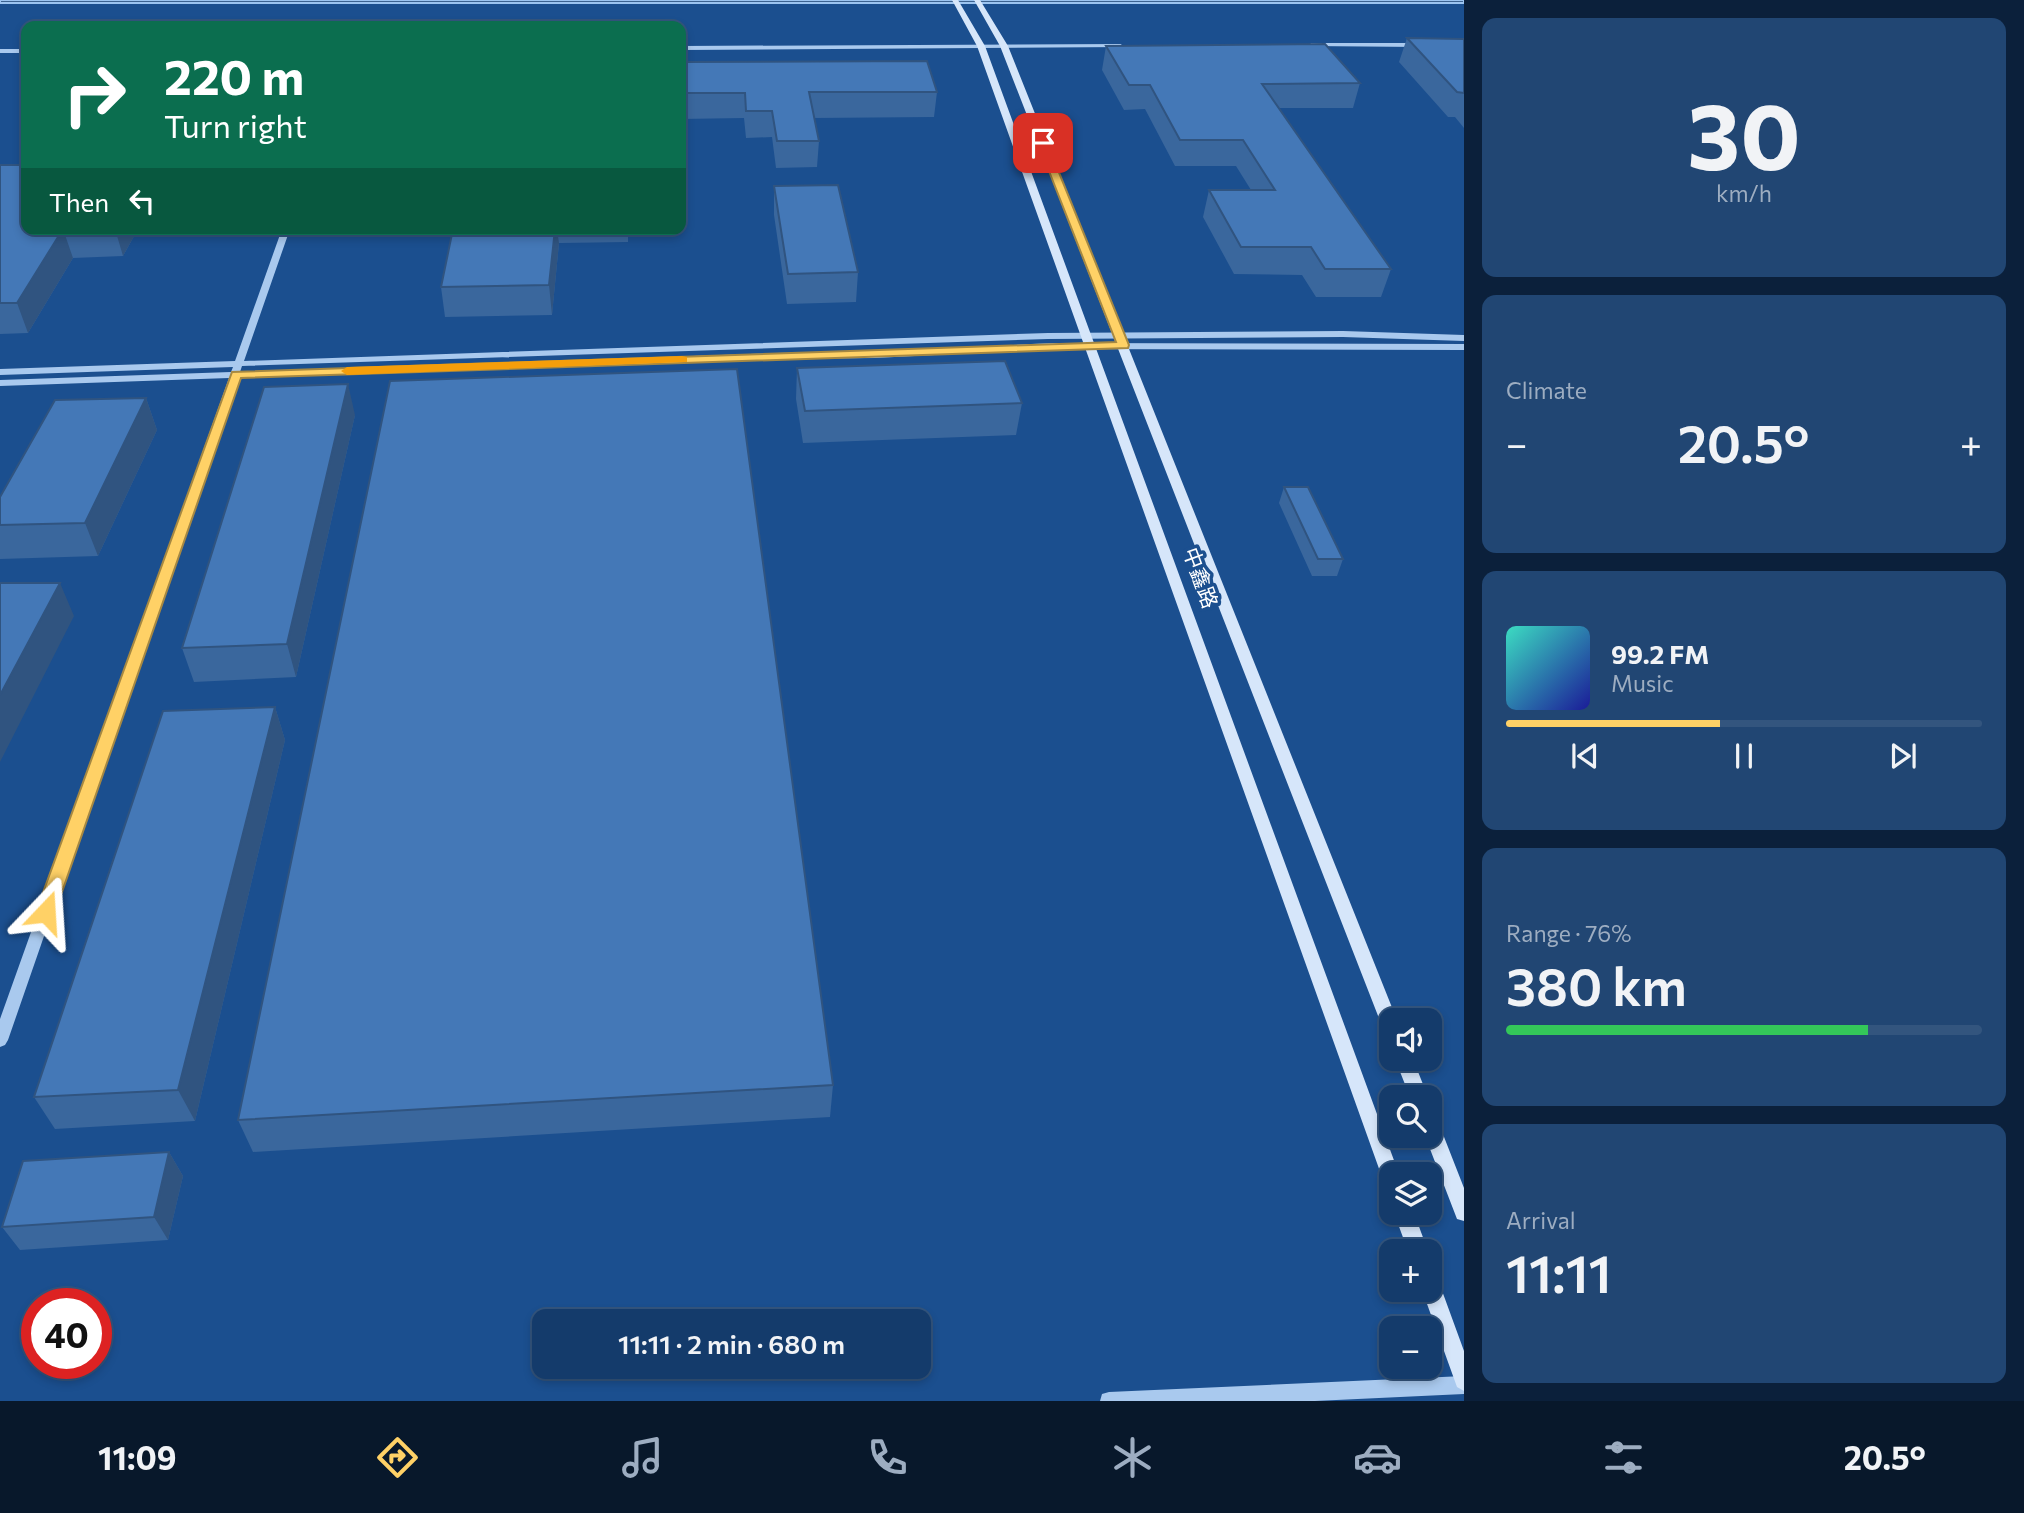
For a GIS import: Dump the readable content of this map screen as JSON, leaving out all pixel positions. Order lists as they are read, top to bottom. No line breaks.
{"streets":{"main road":["中鑫路"]},"page":{"tile":[["30","km/h"],"Climate",["Range · 76%","380 km"],["Arrival","11:11"]],"turn":["220 m","Turn right"],"then":"Then","heat":["−","20.5°","+"],"song":["99.2 FM","Music"],"map_buttons":["+","−"],"limit":"40","trip":"11:11 · 2 min · 680 m","tabs":["11:09","20.5°"]}}
